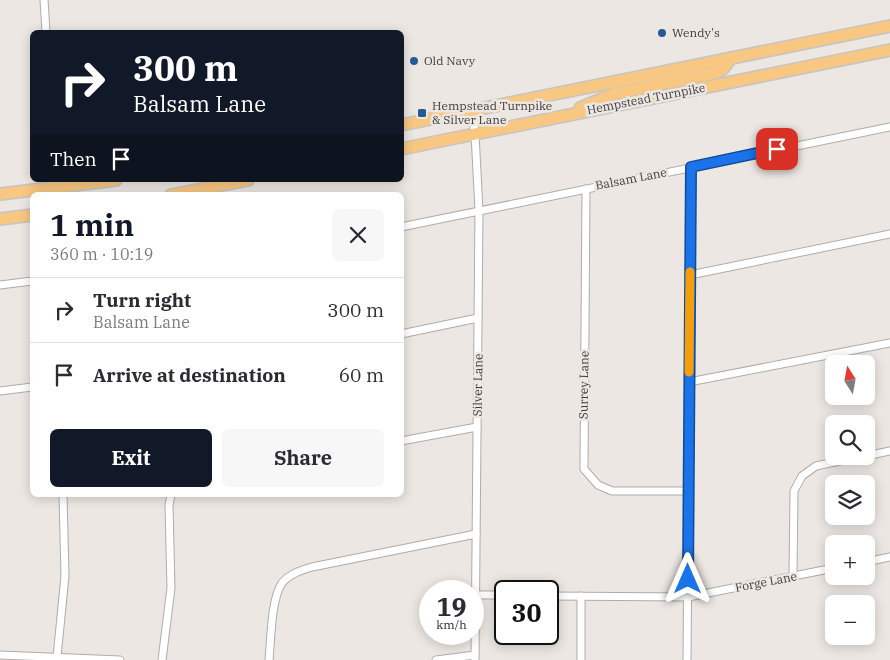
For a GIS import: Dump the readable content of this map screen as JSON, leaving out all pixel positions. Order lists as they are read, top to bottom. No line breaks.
{"streets":{"main road":["Hempstead Turnpike"],"street":["Balsam Lane","Silver Lane","Surrey Lane","Forge Lane"]},"crossings":[["Hempstead Turnpike","Silver Lane"],["Balsam Lane","Silver Lane"],["Balsam Lane","Surrey Lane"]],"places":{"other":["Wendy's","Old Navy"],"transit":["Hempstead Turnpike & Silver Lane"]},"north":"top","page":{"turn":["300 m","Balsam Lane"],"then":"Then","heading":["1 min","360 m · 10:19"],"list":[{"name":"Turn right","note":"Balsam Lane","value":"300 m"},{"name":"Arrive at destination","value":"60 m"}],"map_buttons":["+","−"],"buttons":["Exit","Share"],"speed":"19 km/h","limit":"30"}}
